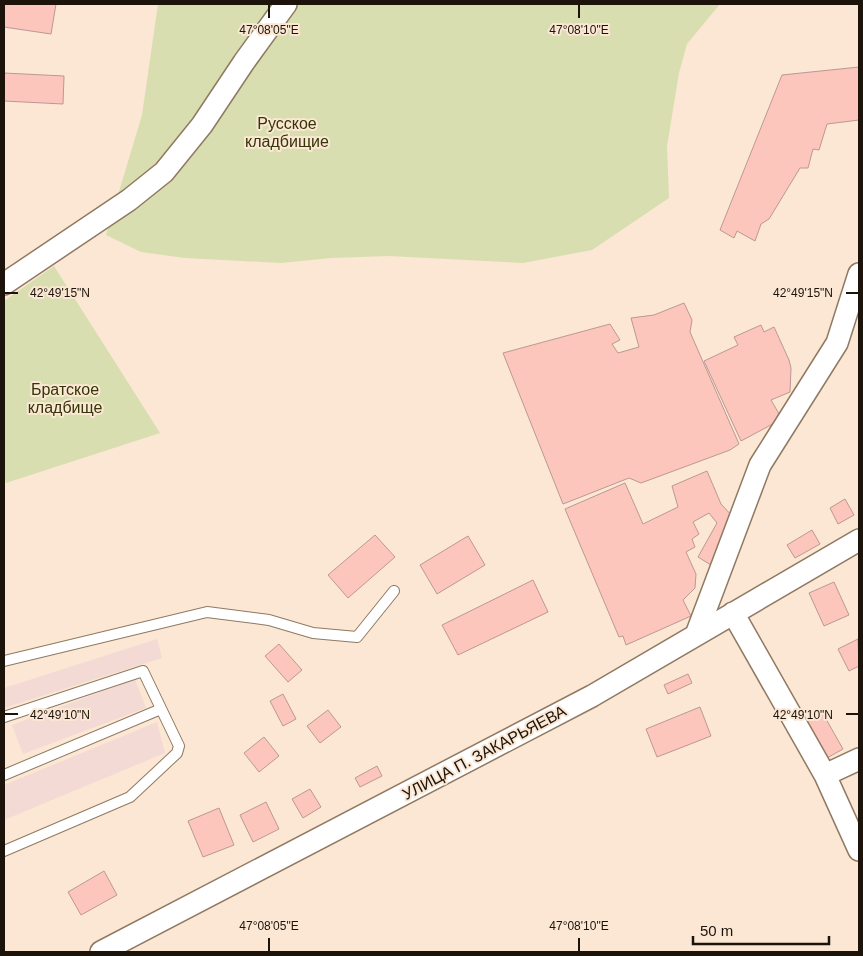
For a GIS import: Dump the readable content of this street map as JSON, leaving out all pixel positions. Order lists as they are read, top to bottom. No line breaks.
{"streets":{"street":["УЛИЦА П. ЗАКАРЬЯЕВА"]},"parks":["Русское кладбищие","Братское кладбище"],"scale_bar":"50 m","coordinates":["47°08'05\"E","47°08'10\"E","42°49'15\"N","42°49'10\"N"]}
